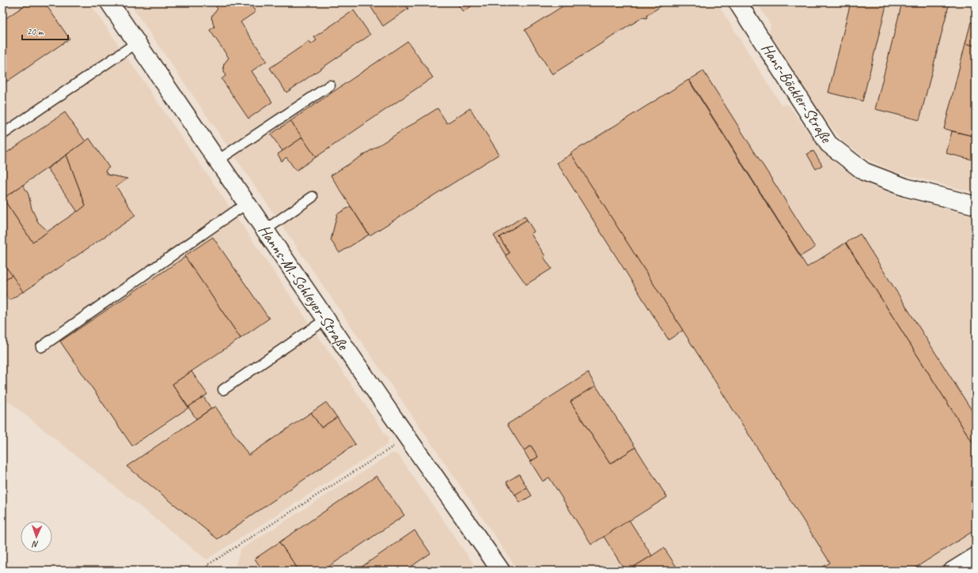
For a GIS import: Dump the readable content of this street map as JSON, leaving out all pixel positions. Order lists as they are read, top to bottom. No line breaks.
{"streets":{"street":["Hans-Böckler-Straße","Hanns-M.-Schleyer-Straße"]},"scale_bar":"20 m","north":"bottom"}
